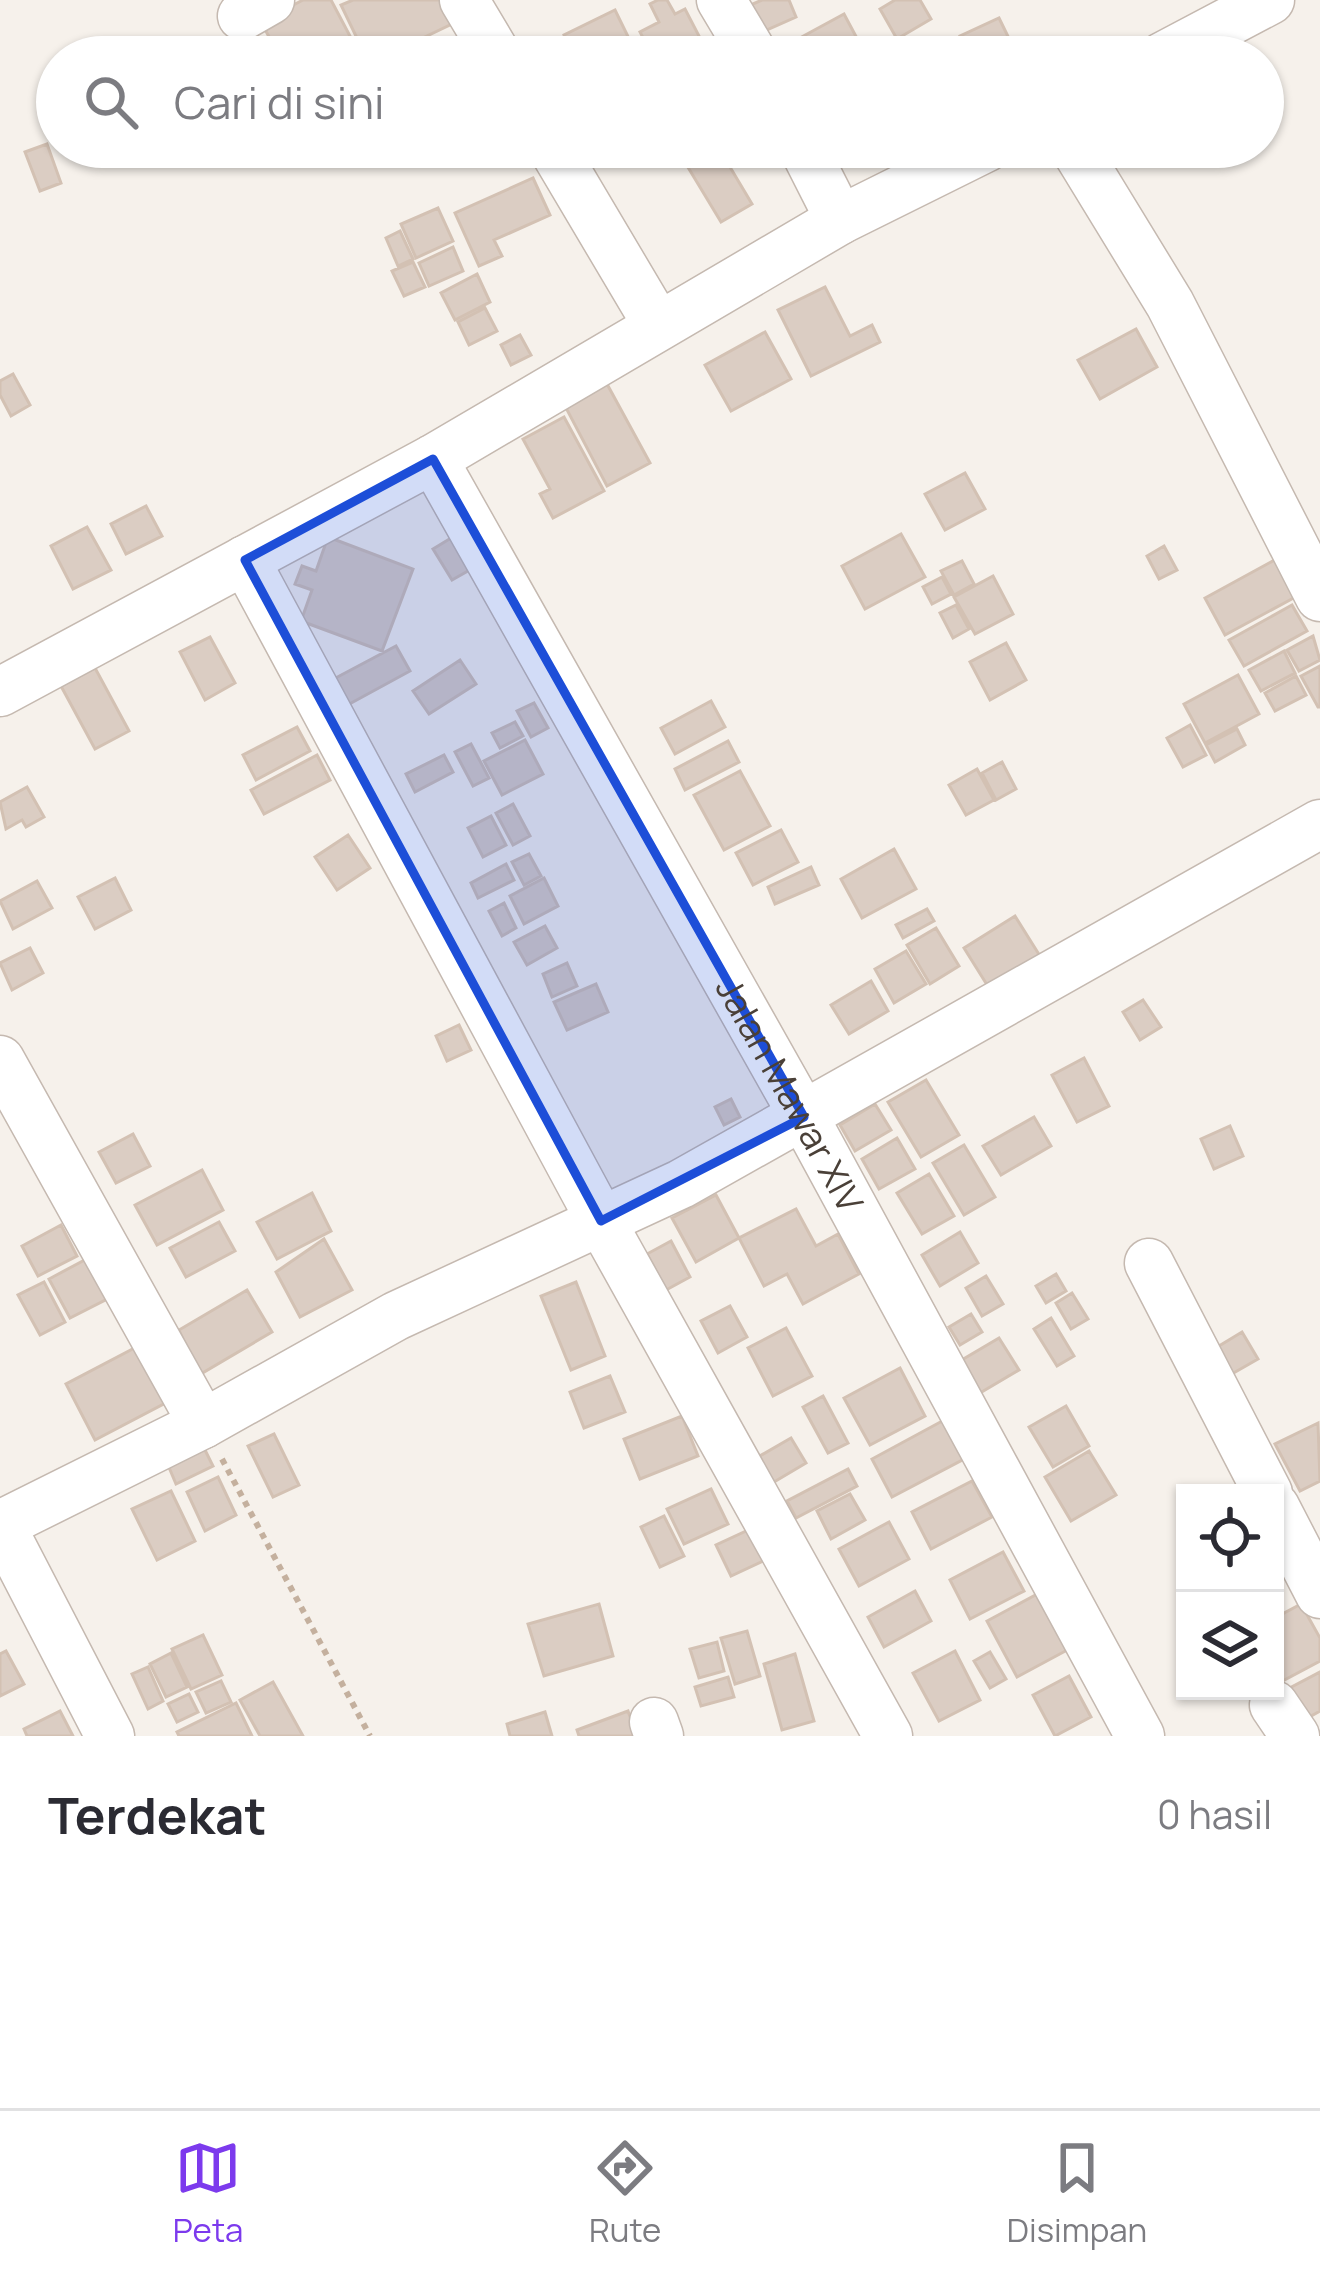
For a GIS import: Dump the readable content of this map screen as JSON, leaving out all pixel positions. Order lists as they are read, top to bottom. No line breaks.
{"streets":{"street":["Jalan Mawar XIV"]},"page":{"search":"Cari di sini","heading":["Terdekat","0 hasil"],"nav":["Peta","Rute","Disimpan"]}}
